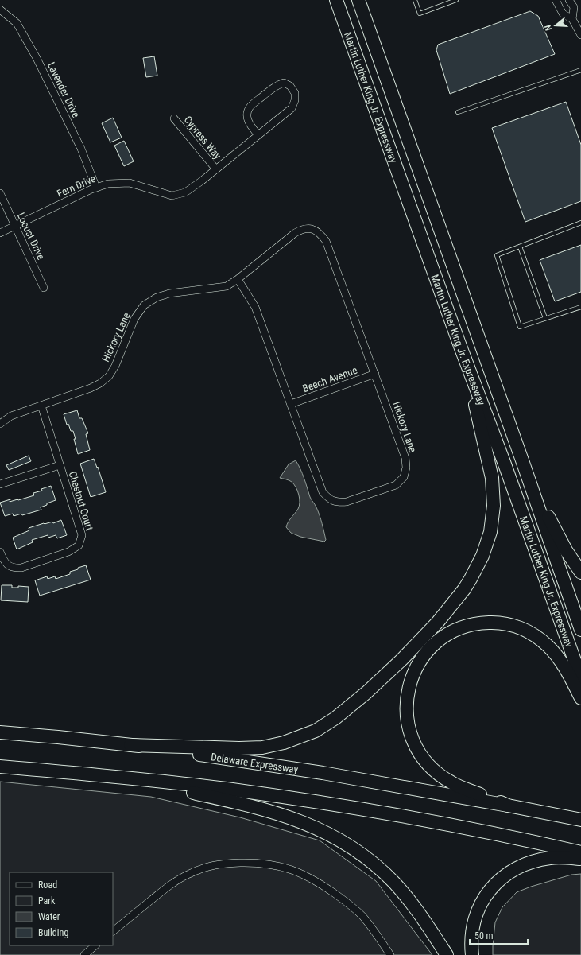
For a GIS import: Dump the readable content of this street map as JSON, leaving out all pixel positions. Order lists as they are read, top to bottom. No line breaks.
{"streets":{"highway":["Martin Luther King Jr. Expressway","Delaware Expressway"],"street":["Lavender Drive","Cypress Way","Fern Drive","Locust Drive","Hickory Lane","Beech Avenue","Chestnut Court"]},"crossings":[["Lavender Drive","Fern Drive"],["Cypress Way","Fern Drive"],["Fern Drive","Locust Drive"],["Hickory Lane","Beech Avenue"],["Hickory Lane","Chestnut Court"]],"legend":["Road","Park","Water","Building"],"scale_bar":"50 m","north":"left"}
